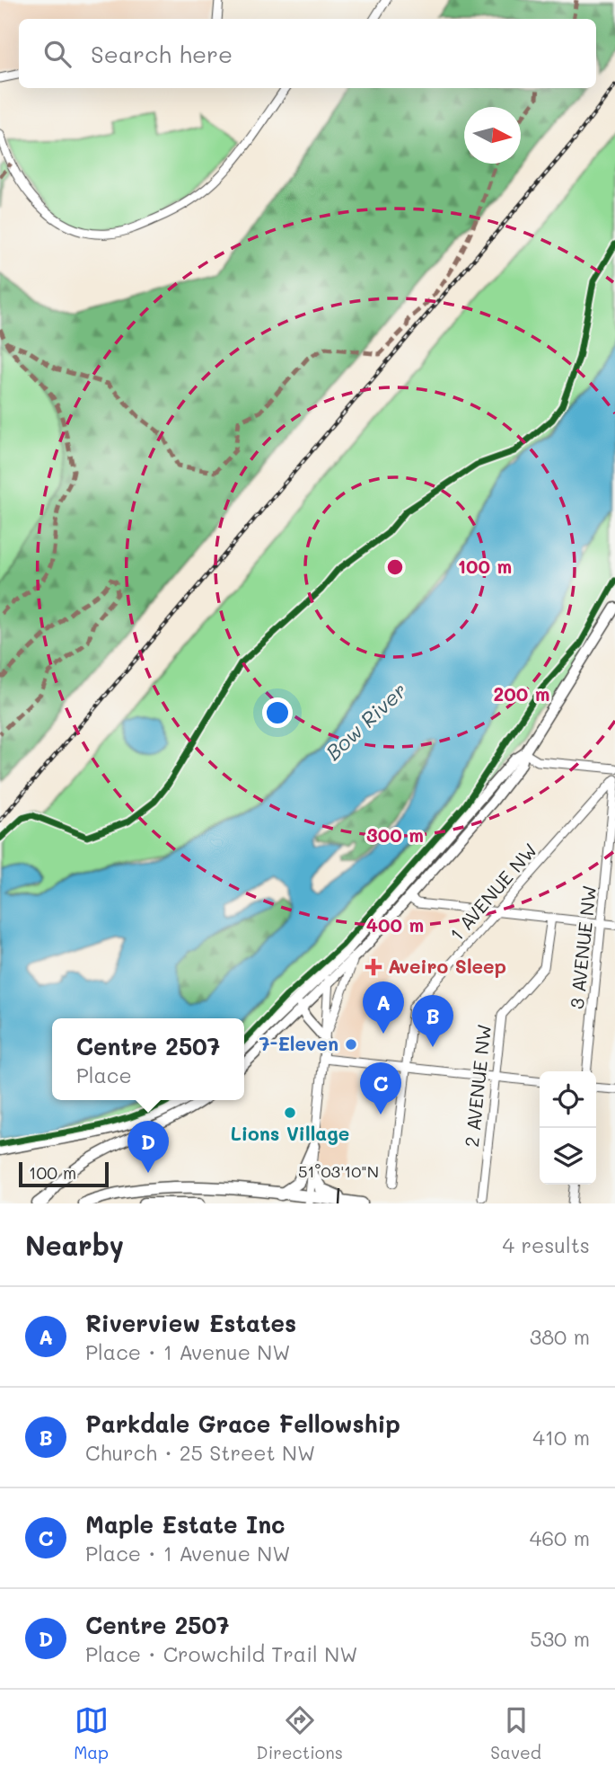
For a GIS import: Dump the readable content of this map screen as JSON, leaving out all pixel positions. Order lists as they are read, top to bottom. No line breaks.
{"streets":{"street":["1 AVENUE NW","3 AVENUE NW","2 AVENUE NW"]},"crossings":[["1 AVENUE NW","3 AVENUE NW"]],"water":["Bow River"],"places":{"health":["Aveiro Sleep"],"other":["7-Eleven","Lions Village"]},"scale_bar":"100 m","north":"right","page":{"search":"Search here","pins":["A","B","C","D"],"popup":["Centre 2507","Place"],"scale":"100 m","heading":["Nearby","4 results"],"list":[{"mark":"A","name":"Riverview Estates","note":"Place · 1 Avenue NW","value":"380 m"},{"mark":"B","name":"Parkdale Grace Fellowship","note":"Church · 25 Street NW","value":"410 m"},{"mark":"C","name":"Maple Estate Inc","note":"Place · 1 Avenue NW","value":"460 m"},{"mark":"D","name":"Centre 2507","note":"Place · Crowchild Trail NW","value":"530 m"}],"nav":["Map","Directions","Saved"]},"coordinates":["51°03'10\"N"],"rings":["100 m","200 m","300 m","400 m"]}
